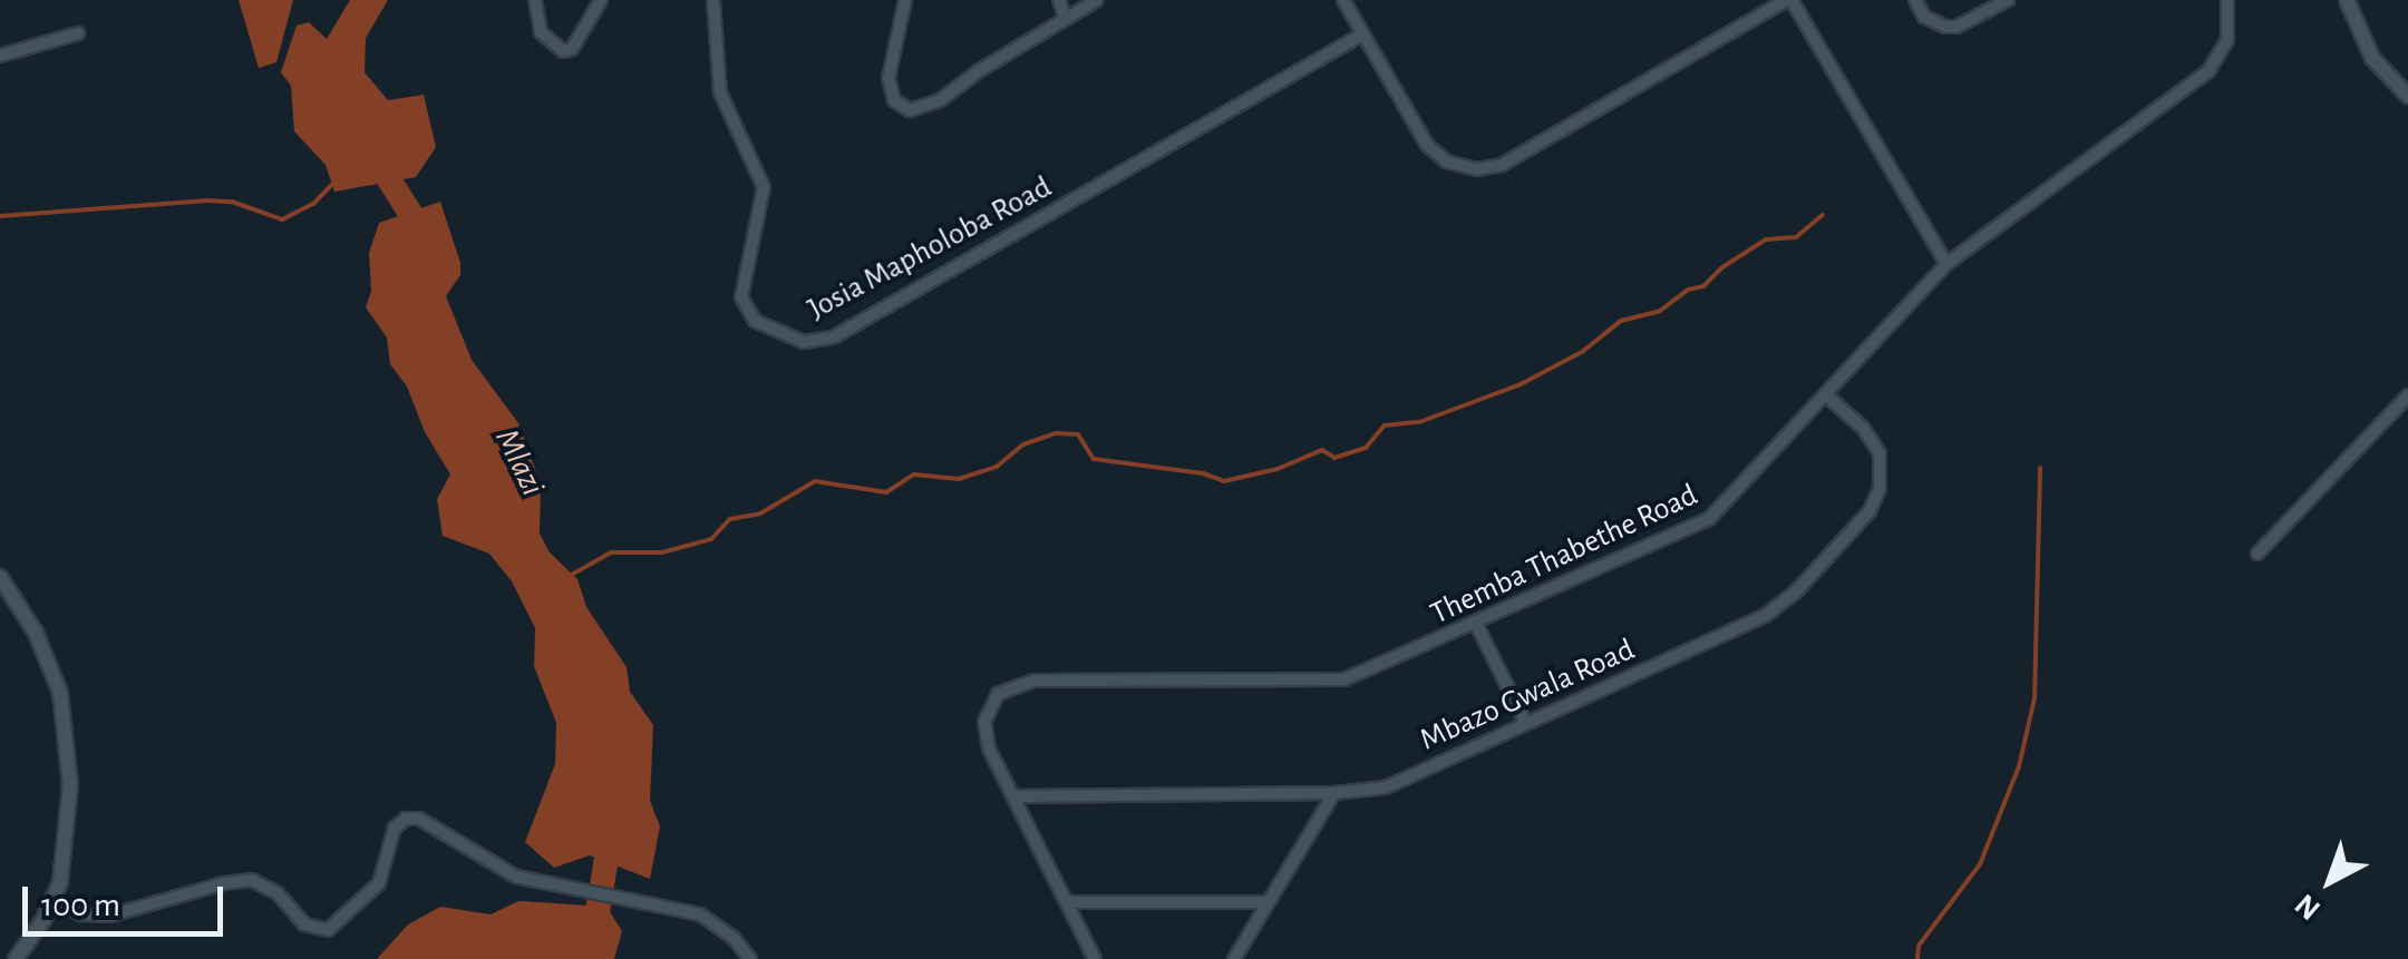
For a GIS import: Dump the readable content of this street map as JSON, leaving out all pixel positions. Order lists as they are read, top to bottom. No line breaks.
{"streets":{"street":["Josia Mapholoba Road","Themba Thabethe Road","Mbazo Gwala Road"]},"crossings":[["Themba Thabethe Road","Mbazo Gwala Road"]],"water":["Mlazi"],"scale_bar":"100 m","north":"bottom left"}
